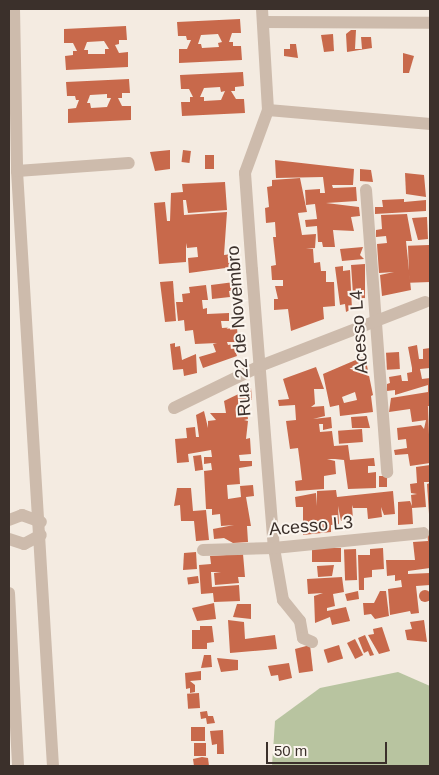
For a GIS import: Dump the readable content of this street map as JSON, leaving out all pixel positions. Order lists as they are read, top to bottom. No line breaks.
{"streets":{"street":["Rua 22 de Novembro","Acesso L4","Acesso L3"]},"crossings":[["Rua 22 de Novembro","Acesso L3"]],"scale_bar":"50 m"}
